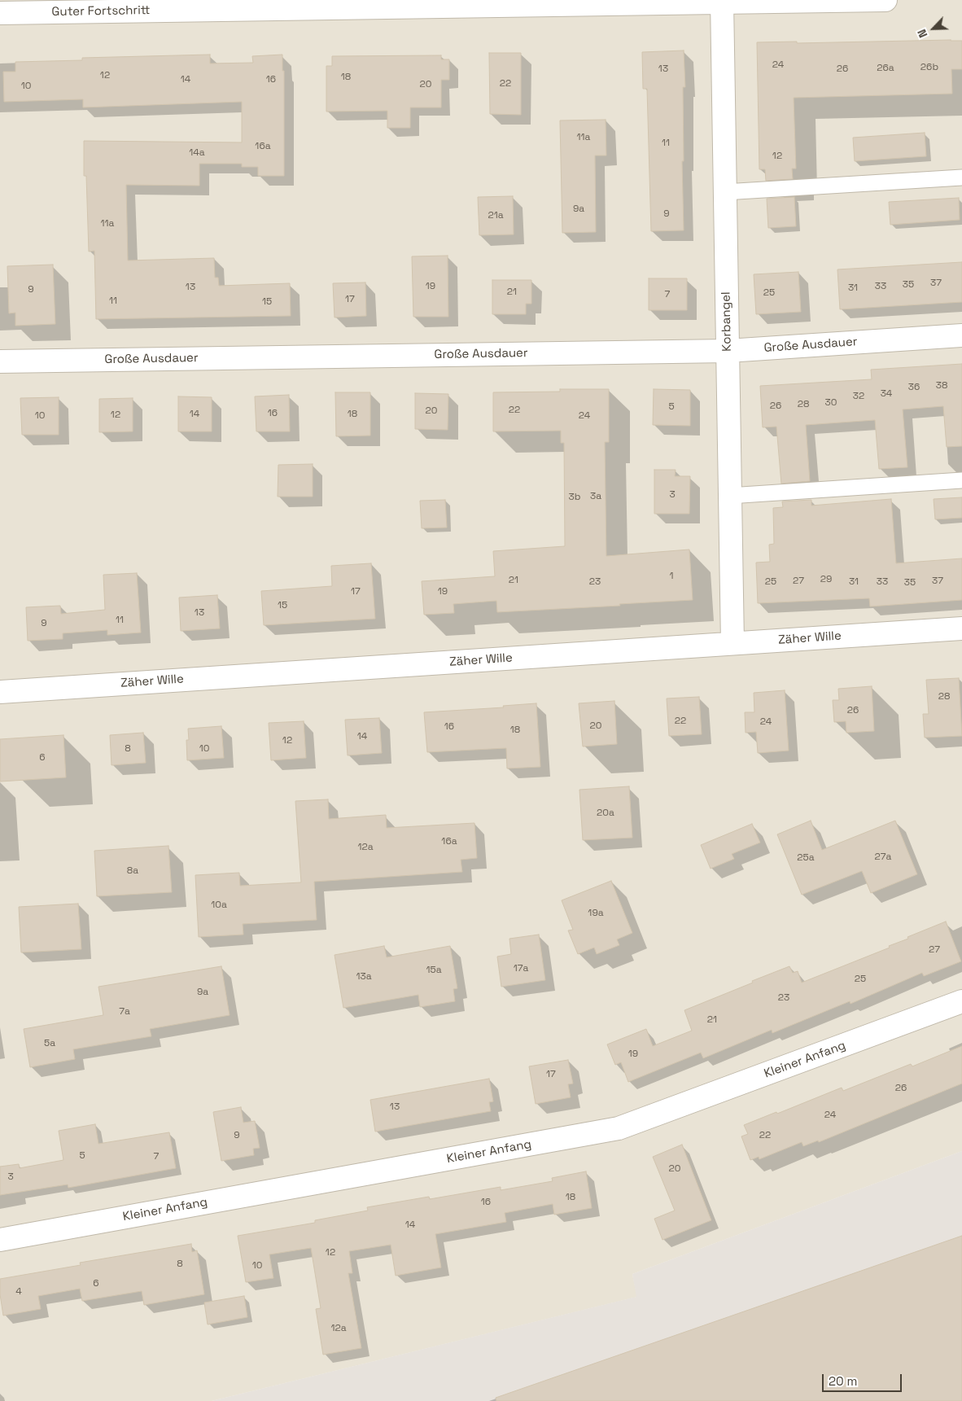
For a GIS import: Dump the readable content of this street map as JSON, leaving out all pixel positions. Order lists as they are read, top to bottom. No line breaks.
{"streets":{"street":["Guter Fortschritt","Korbangel","Große Ausdauer","Zäher Wille","Kleiner Anfang"]},"crossings":[["Guter Fortschritt","Korbangel"],["Korbangel","Große Ausdauer"],["Korbangel","Zäher Wille"]],"house_numbers":["24","26b","26a","13","26","12","18","14","16","22","20","10","11a","11","16a","14a","12","9a","9","21a","11a","37","35","19","33","13","31","9","21","25","7","17","11","15","38","36","34","32","30","28","26","5","22","20","16","14","18","12","10","24","3","3a","3b","1","29","21","27","37","23","25","31","33","35","17","19","15","13","11","9","28","26","22","24","20","16","18","14","12","8","10","6","20a","16a","12a","27a","25a","8a","10a","19a","27","17a","15a","13a","25","9a","23","7a","21","5a","19","17","26","13","24","9","22","5","7","20","3","18","16","14","12","8","10","6","4","12a"],"scale_bar":"20 m","north":"bottom left"}
